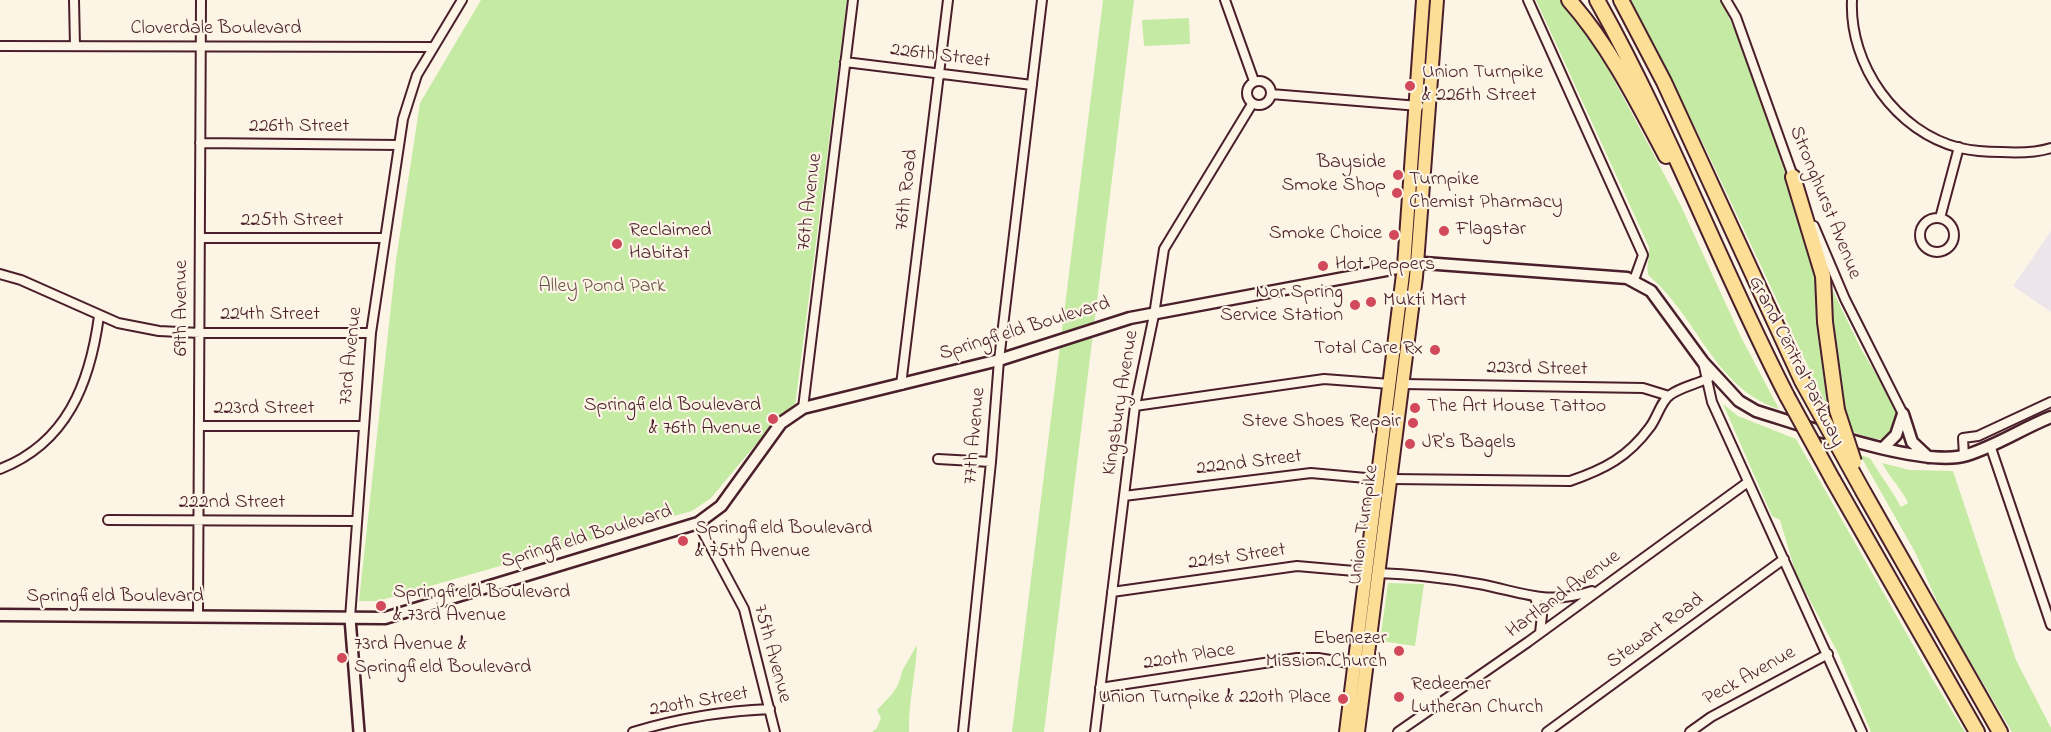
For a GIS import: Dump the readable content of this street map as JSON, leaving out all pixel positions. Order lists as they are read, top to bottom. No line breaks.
{"streets":{"highway":["Grand Central Parkway"],"main road":["Springfield Boulevard","Union Turnpike"],"street":["Cloverdale Boulevard","226th Street","76th Road","76th Avenue","Stronghurst Avenue","225th Street","69th Avenue","224th Street","73rd Avenue","223rd Street","Kingsbury Avenue","77th Avenue","222nd Street","221st Street","Hartland Avenue","Stewart Road","75th Avenue","220th Place","Peck Avenue","220th Street"]},"crossings":[["Cloverdale Boulevard","69th Avenue"],["Cloverdale Boulevard","73rd Avenue"],["226th Street","76th Road"],["226th Street","76th Avenue"],["226th Street","69th Avenue"],["226th Street","73rd Avenue"],["226th Street","77th Avenue"],["76th Road","Springfield Boulevard"],["76th Avenue","Springfield Boulevard"],["225th Street","69th Avenue"],["225th Street","73rd Avenue"],["69th Avenue","224th Street"],["69th Avenue","Springfield Boulevard"],["69th Avenue","223rd Street"],["69th Avenue","222nd Street"],["224th Street","73rd Avenue"],["Springfield Boulevard","73rd Avenue"],["Springfield Boulevard","Kingsbury Avenue"],["Springfield Boulevard","77th Avenue"],["Springfield Boulevard","Union Turnpike"],["Springfield Boulevard","75th Avenue"],["73rd Avenue","223rd Street"],["73rd Avenue","222nd Street"],["223rd Street","Kingsbury Avenue"],["223rd Street","Union Turnpike"],["Kingsbury Avenue","222nd Street"],["Kingsbury Avenue","221st Street"],["Kingsbury Avenue","220th Place"],["222nd Street","Union Turnpike"],["Union Turnpike","221st Street"],["Union Turnpike","220th Place"],["221st Street","Hartland Avenue"],["75th Avenue","220th Street"]],"parks":["Alley Pond Park"],"places":["Union Turnpike & 226th Street","Bayside Smoke Shop","Turnpike Chemist Pharmacy","Flagstar","Smoke Choice","Reclaimed Habitat","Hot Peppers","Mukti Mart","Nor Spring Service Station","Total Care Rx","The Art House Tattoo","Springfield Boulevard & 76th Avenue","Steve Shoes Repair","JR's Bagels","Springfield Boulevard & 75th Avenue","Springfield Boulevard & 73rd Avenue","Ebenezer Mission Church","73rd Avenue & Springfield Boulevard","Redeemer Lutheran Church","Union Turnpike & 220th Place"]}
